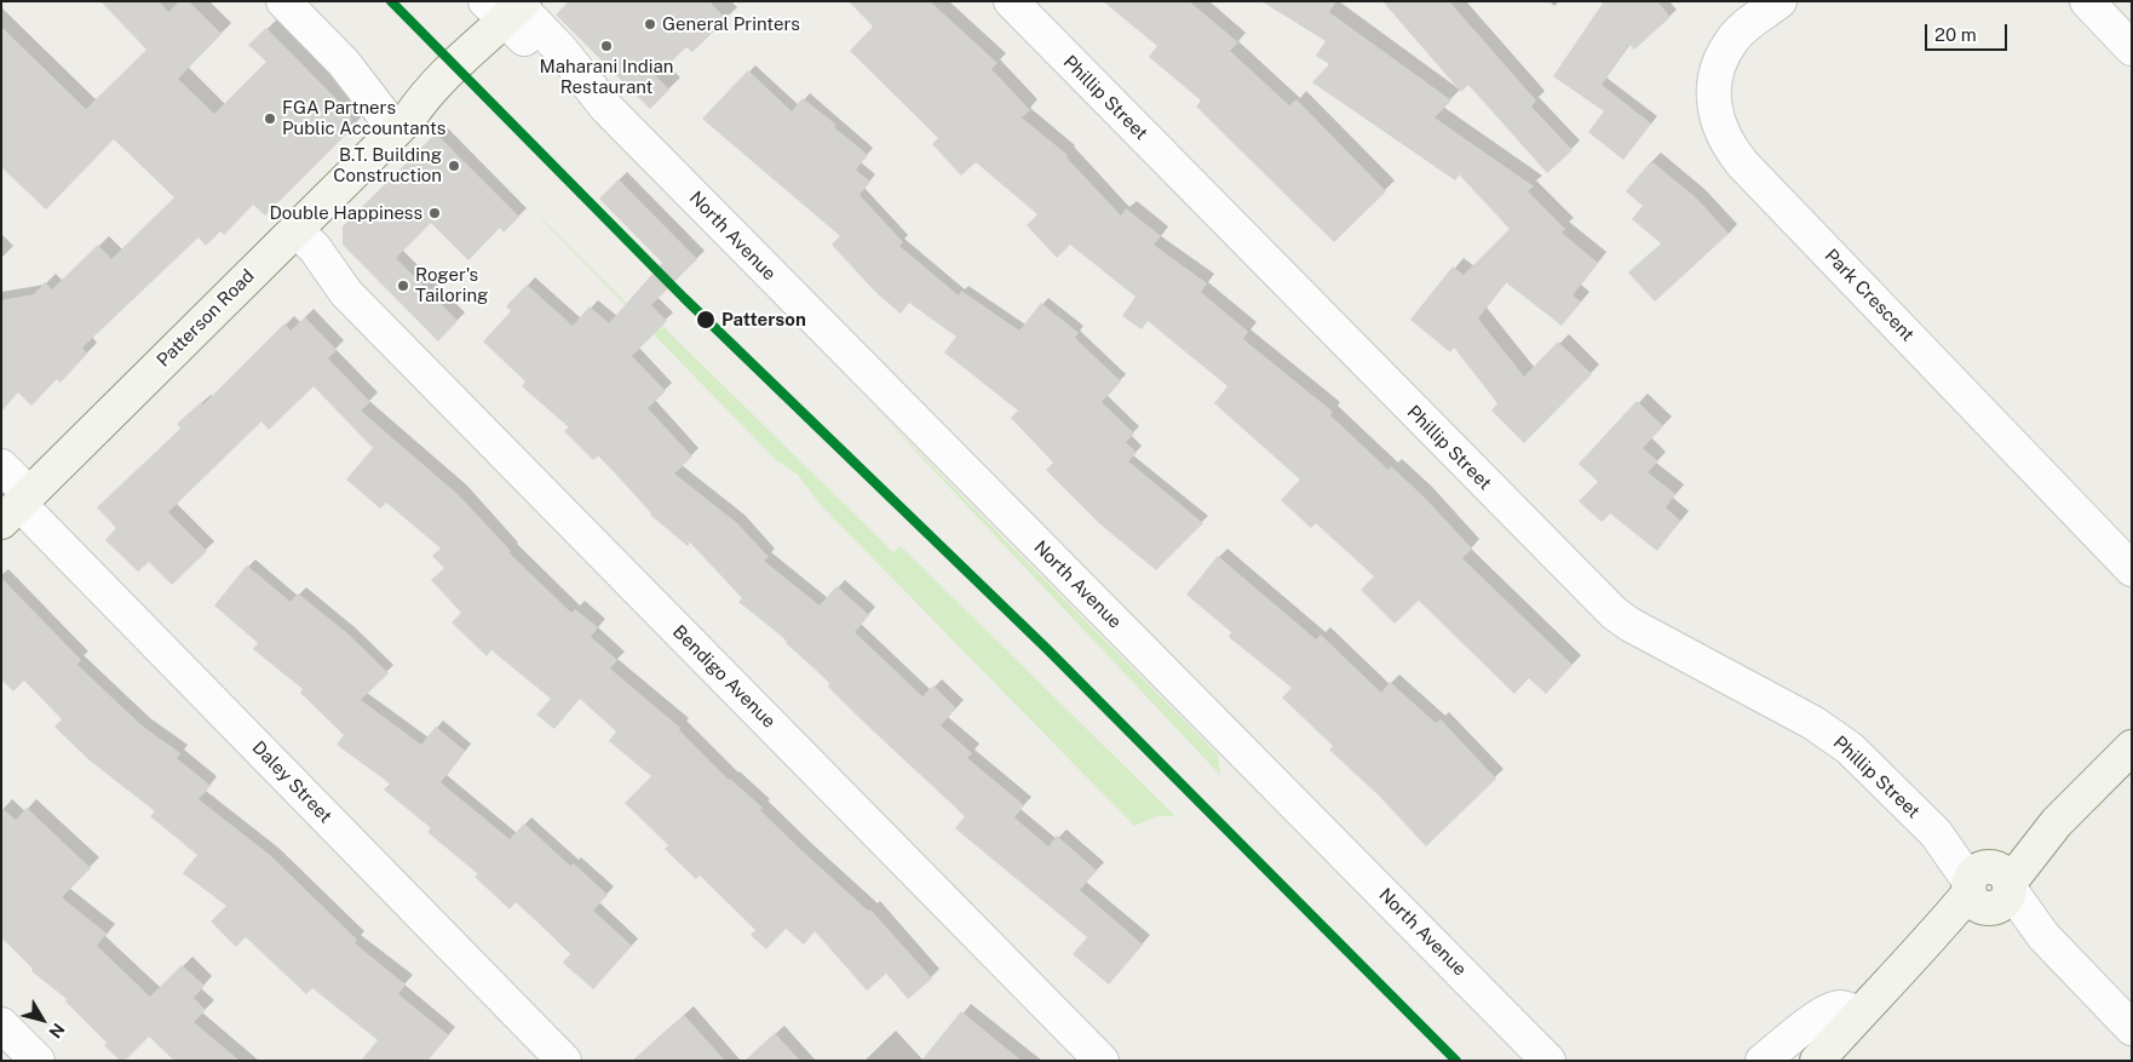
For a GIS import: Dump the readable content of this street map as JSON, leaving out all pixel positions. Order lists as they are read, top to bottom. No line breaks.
{"streets":{"street":["Phillip Street","North Avenue","Park Crescent","Patterson Road","Bendigo Avenue","Daley Street"]},"crossings":[["North Avenue","Patterson Road"],["Patterson Road","Bendigo Avenue"],["Patterson Road","Daley Street"]],"places":["General Printers","Maharani Indian Restaurant","FGA Partners Public Accountants","B.T. Building Construction","Double Happiness","Roger's Tailoring","Patterson"],"scale_bar":"20 m","north":"bottom right"}
